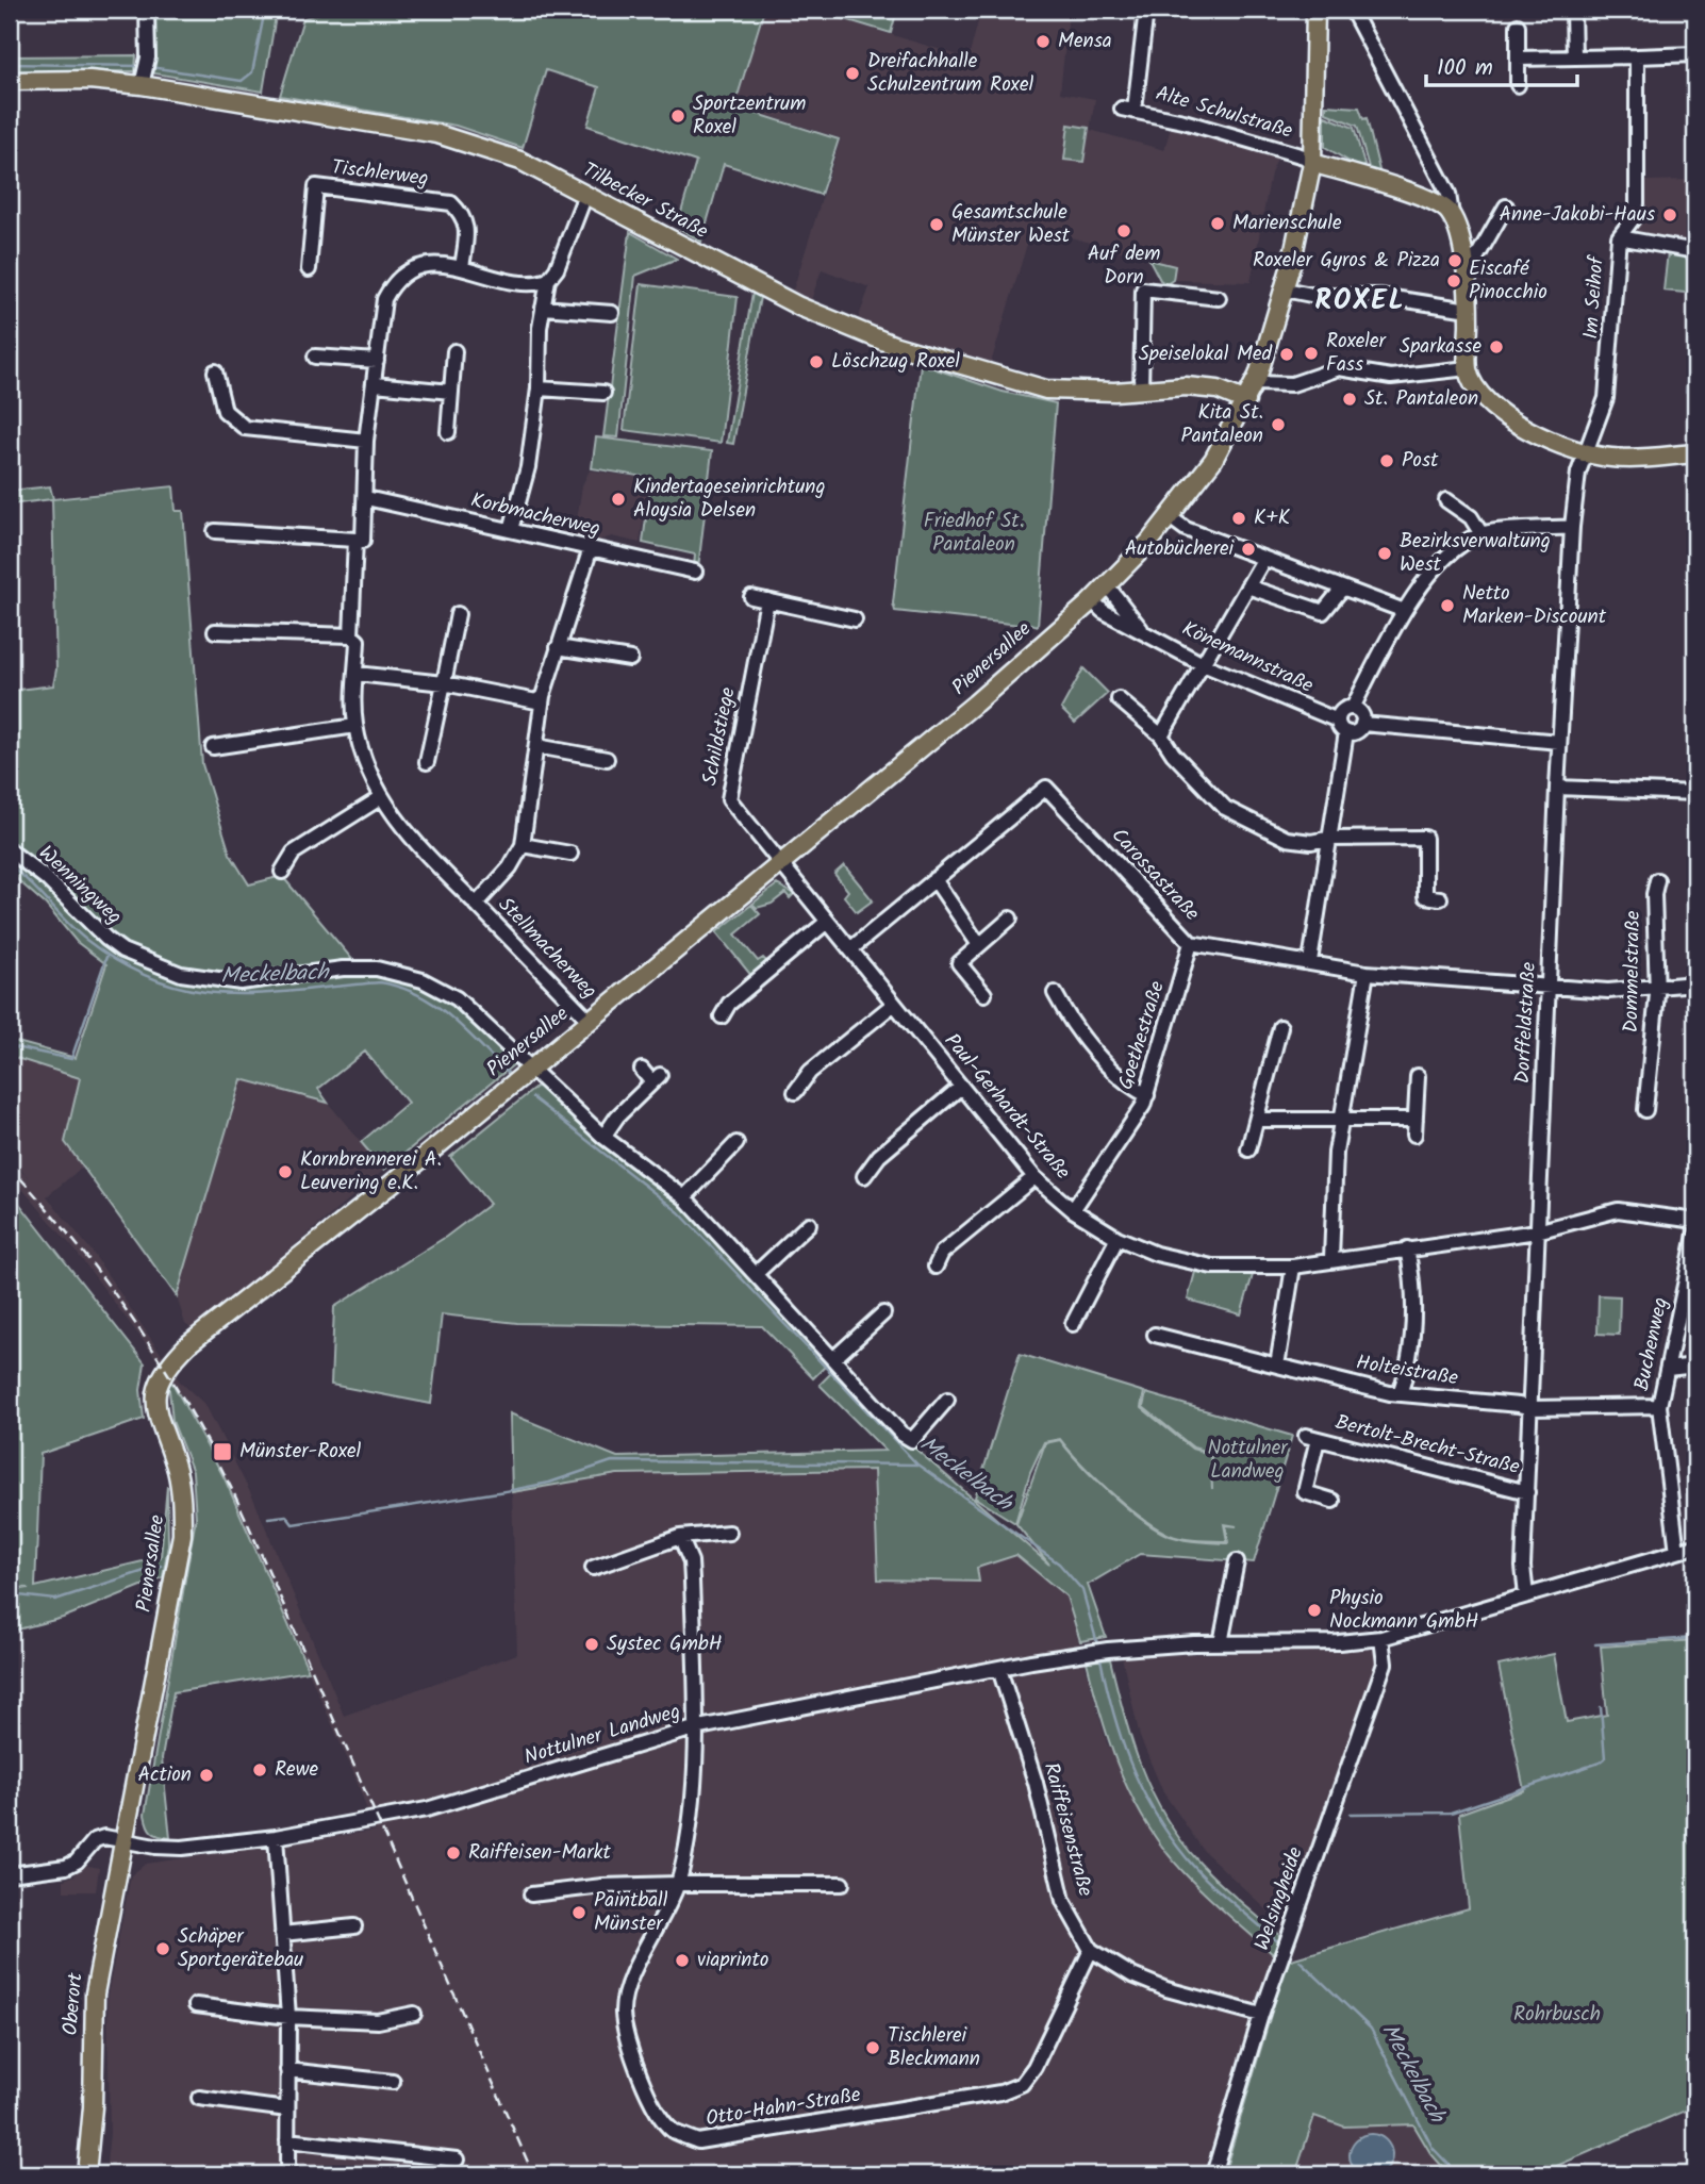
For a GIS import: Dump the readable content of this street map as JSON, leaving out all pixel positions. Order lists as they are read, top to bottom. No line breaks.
{"streets":{"main road":["Tilbecker Straße","Pienersallee","Oberort"],"street":["Alte Schulstraße","Tischlerweg","Im Seihof","Korbmacherweg","Könemannstraße","Schildstiege","Carossastraße","Wenningweg","Stellmacherweg","Dommelstraße","Dorffeldstraße","Goethestraße","Paul-Gerhardt-Straße","Buchenweg","Holteistraße","Bertolt-Brecht-Straße","Nottulner Landweg","Raiffeisenstraße","Welsingheide","Otto-Hahn-Straße"]},"crossings":[["Alte Schulstraße","Pienersallee"],["Tischlerweg","Stellmacherweg"],["Tilbecker Straße","Pienersallee"],["Im Seihof","Dorffeldstraße"],["Korbmacherweg","Stellmacherweg"],["Könemannstraße","Pienersallee"],["Pienersallee","Schildstiege"],["Pienersallee","Wenningweg"],["Pienersallee","Stellmacherweg"],["Pienersallee","Paul-Gerhardt-Straße"],["Pienersallee","Nottulner Landweg"],["Pienersallee","Oberort"],["Schildstiege","Paul-Gerhardt-Straße"],["Carossastraße","Dommelstraße"],["Carossastraße","Dorffeldstraße"],["Carossastraße","Goethestraße"],["Carossastraße","Paul-Gerhardt-Straße"],["Dorffeldstraße","Paul-Gerhardt-Straße"],["Dorffeldstraße","Holteistraße"],["Dorffeldstraße","Bertolt-Brecht-Straße"],["Dorffeldstraße","Nottulner Landweg"],["Goethestraße","Paul-Gerhardt-Straße"],["Buchenweg","Holteistraße"],["Buchenweg","Nottulner Landweg"],["Nottulner Landweg","Raiffeisenstraße"],["Nottulner Landweg","Welsingheide"],["Nottulner Landweg","Oberort"],["Nottulner Landweg","Otto-Hahn-Straße"],["Raiffeisenstraße","Welsingheide"],["Raiffeisenstraße","Otto-Hahn-Straße"]],"districts":["ROXEL"],"water":["Meckelbach"],"parks":["Friedhof St. Pantaleon","Nottulner Landweg","Rohrbusch"],"places":{"other":["Mensa","Dreifachhalle Schulzentrum Roxel","Sportzentrum Roxel","Anne-Jakobi-Haus","Marienschule","Gesamtschule Münster West","Auf dem Dorn","Roxeler Gyros & Pizza","Eiscafé Pinocchio","Sparkasse","Roxeler Fass","Speiselokal Med","Löschzug Roxel","St. Pantaleon","Kita St. Pantaleon","Post","Kindertageseinrichtung Aloysia Delsen","K+K","Autobücherei","Bezirksverwaltung West","Netto Marken-Discount","Kornbrennerei A. Leuvering e.K.","Physio Nockmann GmbH","Systec GmbH","Rewe","Action","Raiffeisen-Markt","Paintball Münster","Schäper Sportgerätebau","viaprinto","Tischlerei Bleckmann"],"transit":["Münster-Roxel"]},"scale_bar":"100 m"}
